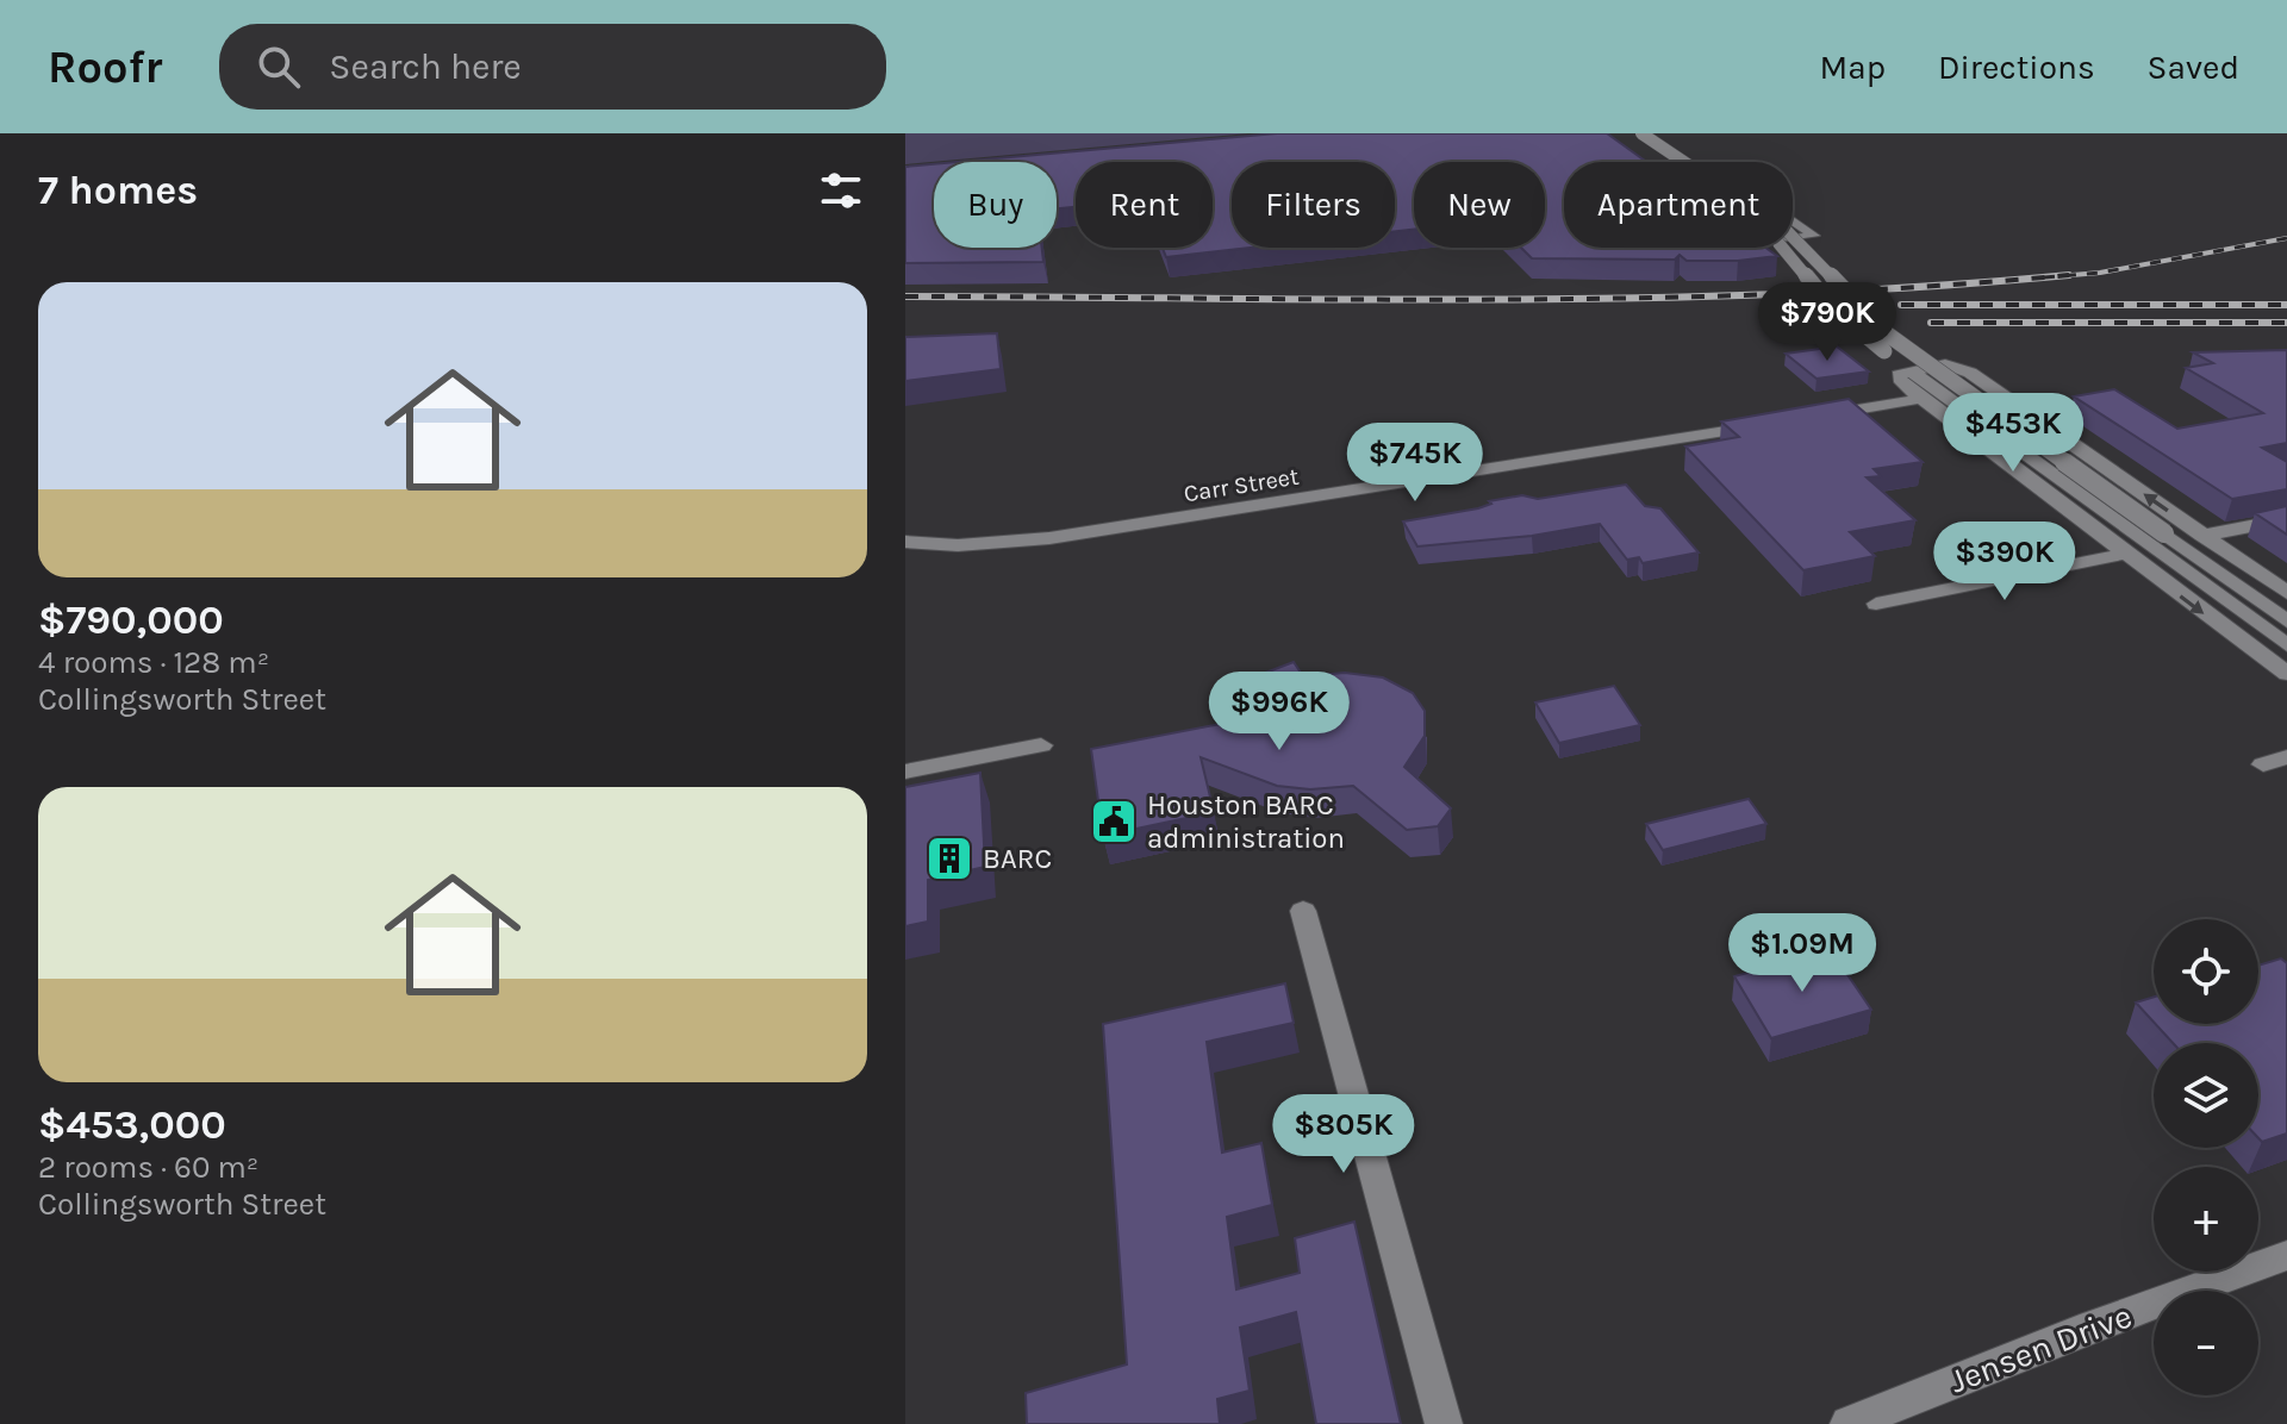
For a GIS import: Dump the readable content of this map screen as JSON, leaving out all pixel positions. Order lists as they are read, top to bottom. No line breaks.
{"streets":{"street":["Carr Street","Jensen Drive"]},"places":{"public building":["Houston BARC administration"],"building":["BARC"]},"page":{"header":"Roofr","search":"Search here","nav":["Map","Directions","Saved"],"heading":"7 homes","chip":["Buy","Rent","Filters","New","Apartment"],"list":[{"name":"$790,000","note":"4 rooms · 128 m² · Collingsworth Street"},{"name":"$453,000","note":"2 rooms · 60 m² · Collingsworth Street"}],"price":["$790K","$453K","$745K","$390K","$996K","$1.09M","$805K"],"map_buttons":["+","−"]}}
